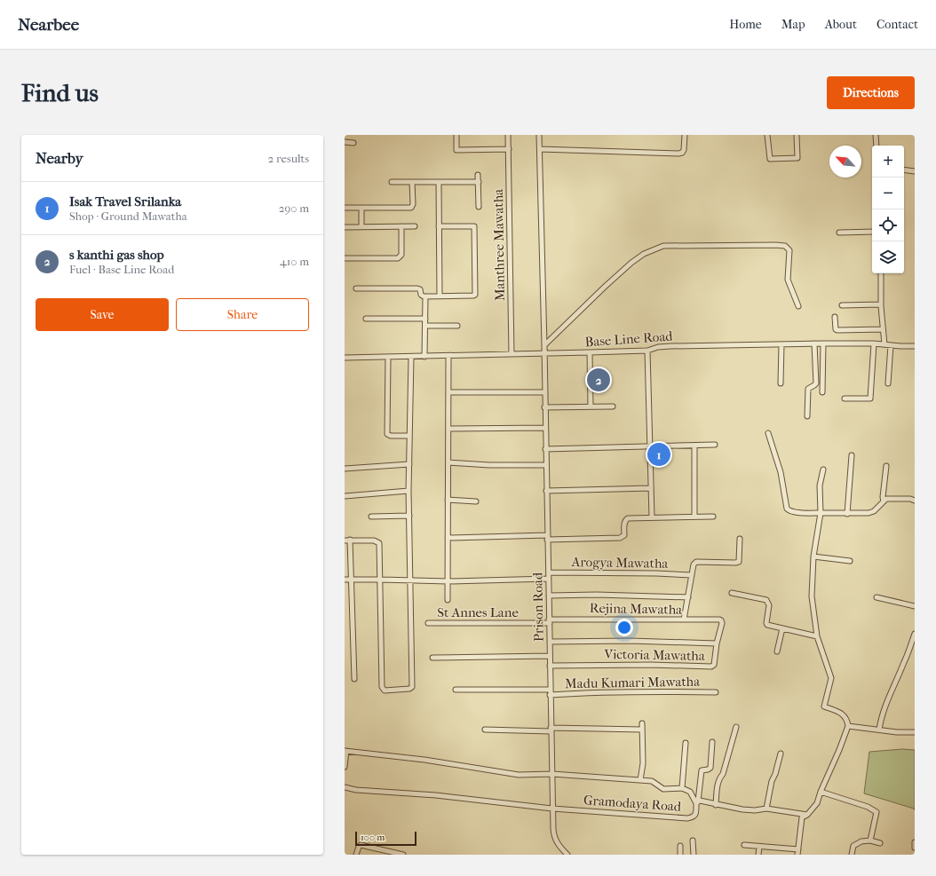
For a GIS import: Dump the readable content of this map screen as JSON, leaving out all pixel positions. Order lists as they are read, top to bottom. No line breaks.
{"streets":{"street":["Manthree Mawatha","Base Line Road","Arogya Mawatha","Prison Road","Rejina Mawatha","St Annes Lane","Victoria Mawatha","Madu Kumari Mawatha","Gramodaya Road"]},"crossings":[["Manthree Mawatha","Base Line Road"],["Base Line Road","Prison Road"],["Arogya Mawatha","Prison Road"],["Prison Road","Rejina Mawatha"],["Prison Road","St Annes Lane"],["Prison Road","Victoria Mawatha"],["Prison Road","Madu Kumari Mawatha"],["Prison Road","Gramodaya Road"],["Rejina Mawatha","St Annes Lane"],["Rejina Mawatha","Victoria Mawatha"]],"scale_bar":"100 m","north":"top left","page":{"header":"Nearbee","nav":["Home","Map","About","Contact"],"buttons":["Directions",["Save","Share"]],"title":"Find us","heading":["Nearby","2 results"],"map_buttons":["+","−"],"list":[{"mark":"1","name":"Isak Travel Srilanka","note":"Shop · Ground Mawatha","value":"290 m"},{"mark":"2","name":"s kanthi gas shop","note":"Fuel · Base Line Road","value":"410 m"}],"pins":["2","1"],"scale":"100 m"}}
